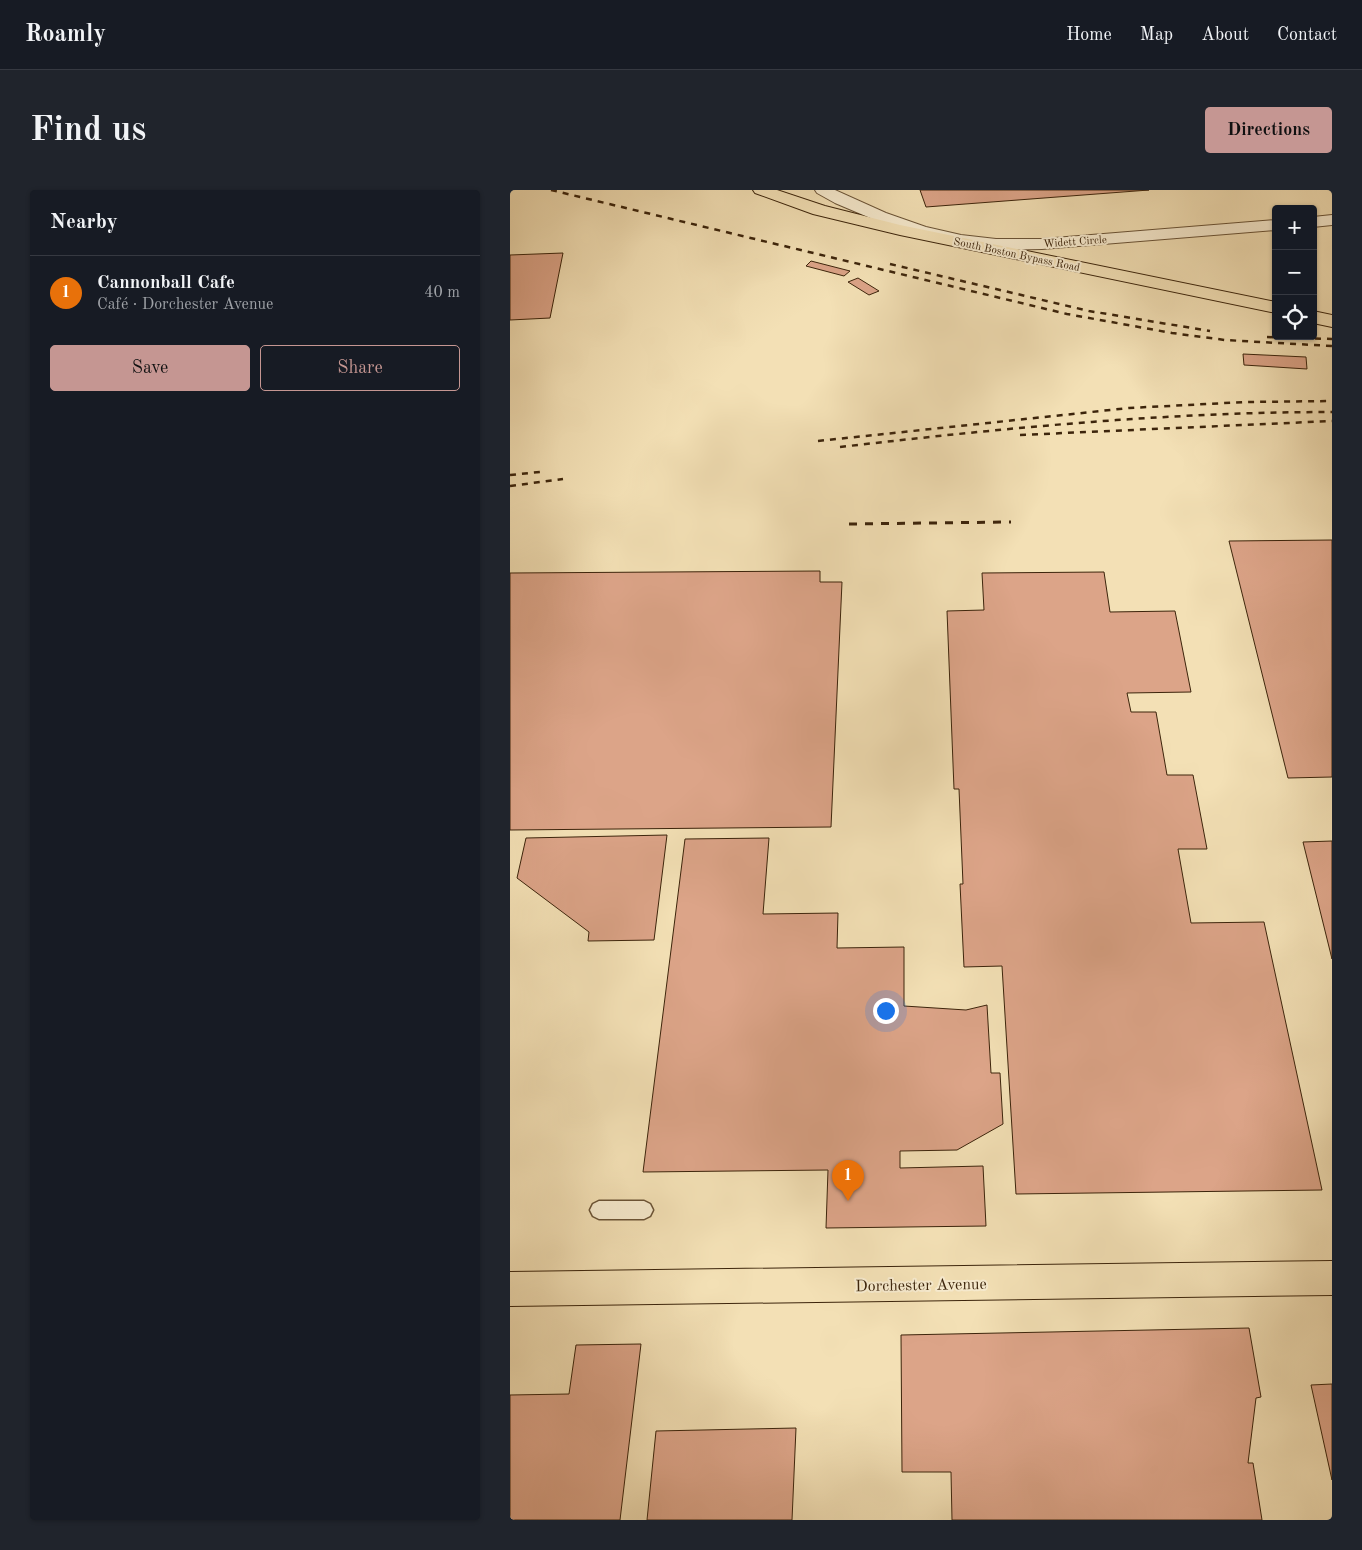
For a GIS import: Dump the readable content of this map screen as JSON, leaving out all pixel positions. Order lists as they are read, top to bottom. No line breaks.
{"streets":{"main road":["South Boston Bypass Road","Dorchester Avenue"],"street":["Widett Circle"]},"page":{"header":"Roamly","nav":["Home","Map","About","Contact"],"buttons":["Directions",["Save","Share"]],"title":"Find us","heading":"Nearby","map_buttons":["+","−"],"list":[{"mark":"1","name":"Cannonball Cafe","note":"Café · Dorchester Avenue","value":"40 m"}],"pins":"1"}}
